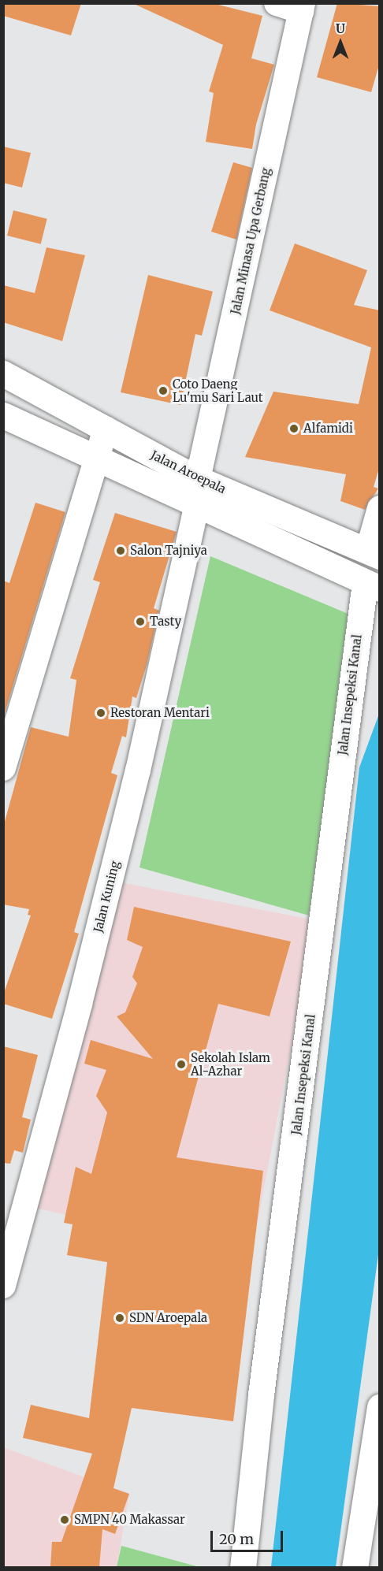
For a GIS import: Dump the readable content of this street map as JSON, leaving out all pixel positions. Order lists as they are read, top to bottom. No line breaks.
{"streets":{"street":["Jalan Minasa Upa Gerbang","Jalan Aroepala","Jalan Insepeksi Kanal","Jalan Kuning"]},"crossings":[["Jalan Minasa Upa Gerbang","Jalan Aroepala"]],"places":["Coto Daeng Lu'mu Sari Laut","Alfamidi","Salon Tajniya","Tasty","Restoran Mentari","Sekolah Islam Al-Azhar","SDN Aroepala","SMPN 40 Makassar"],"scale_bar":"20 m","north":"top"}
